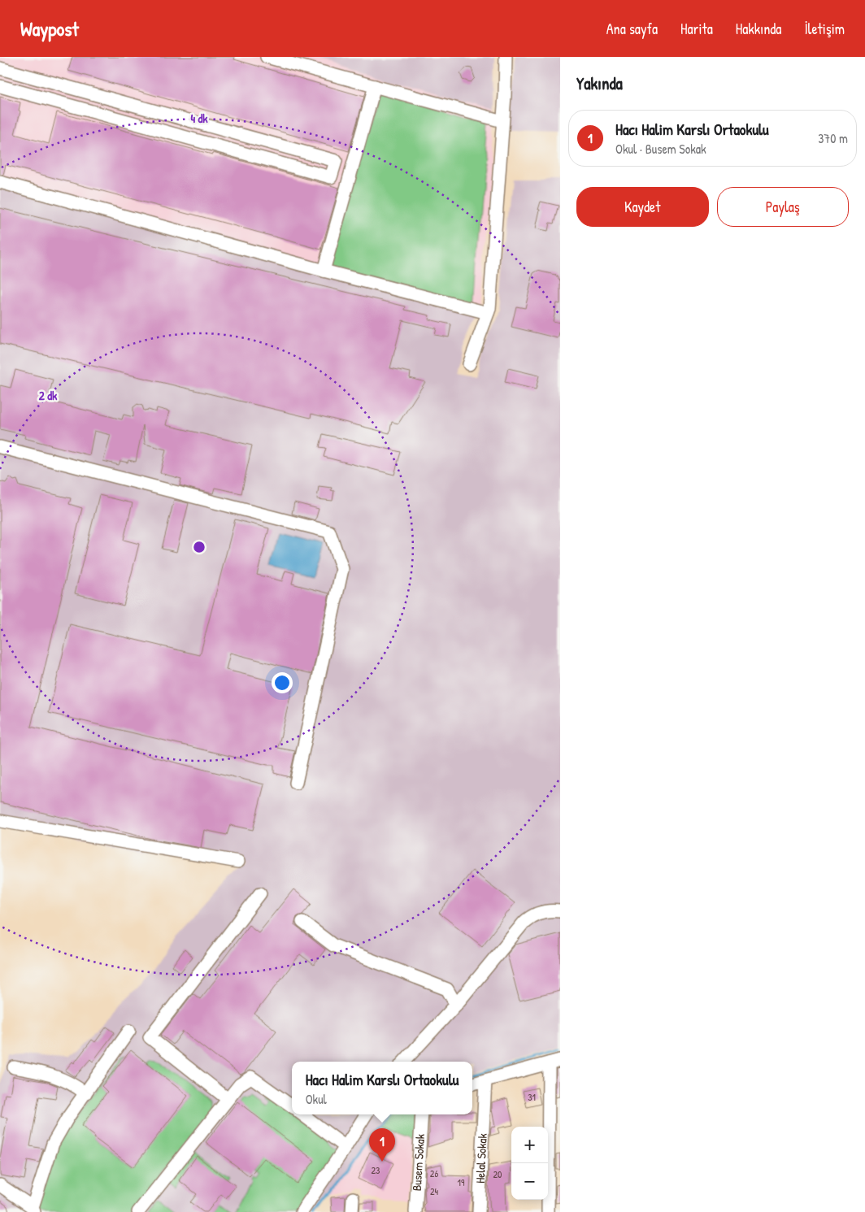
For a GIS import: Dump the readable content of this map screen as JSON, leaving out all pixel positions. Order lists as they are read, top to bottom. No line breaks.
{"streets":{"street":["Helal Sokak","Busem Sokak"]},"house_numbers":["31","23","26","20","19","24"],"page":{"header":"Waypost","nav":["Ana sayfa","Harita","Hakkında","İletişim"],"heading":"Yakında","list":[{"mark":"1","name":"Hacı Halim Karslı Ortaokulu","note":"Okul · Busem Sokak","value":"370 m"}],"buttons":["Kaydet","Paylaş"],"popup":["Hacı Halim Karslı Ortaokulu","Okul"],"map_buttons":["+","−"],"pins":"1"},"rings":["4 dk","2 dk"]}
